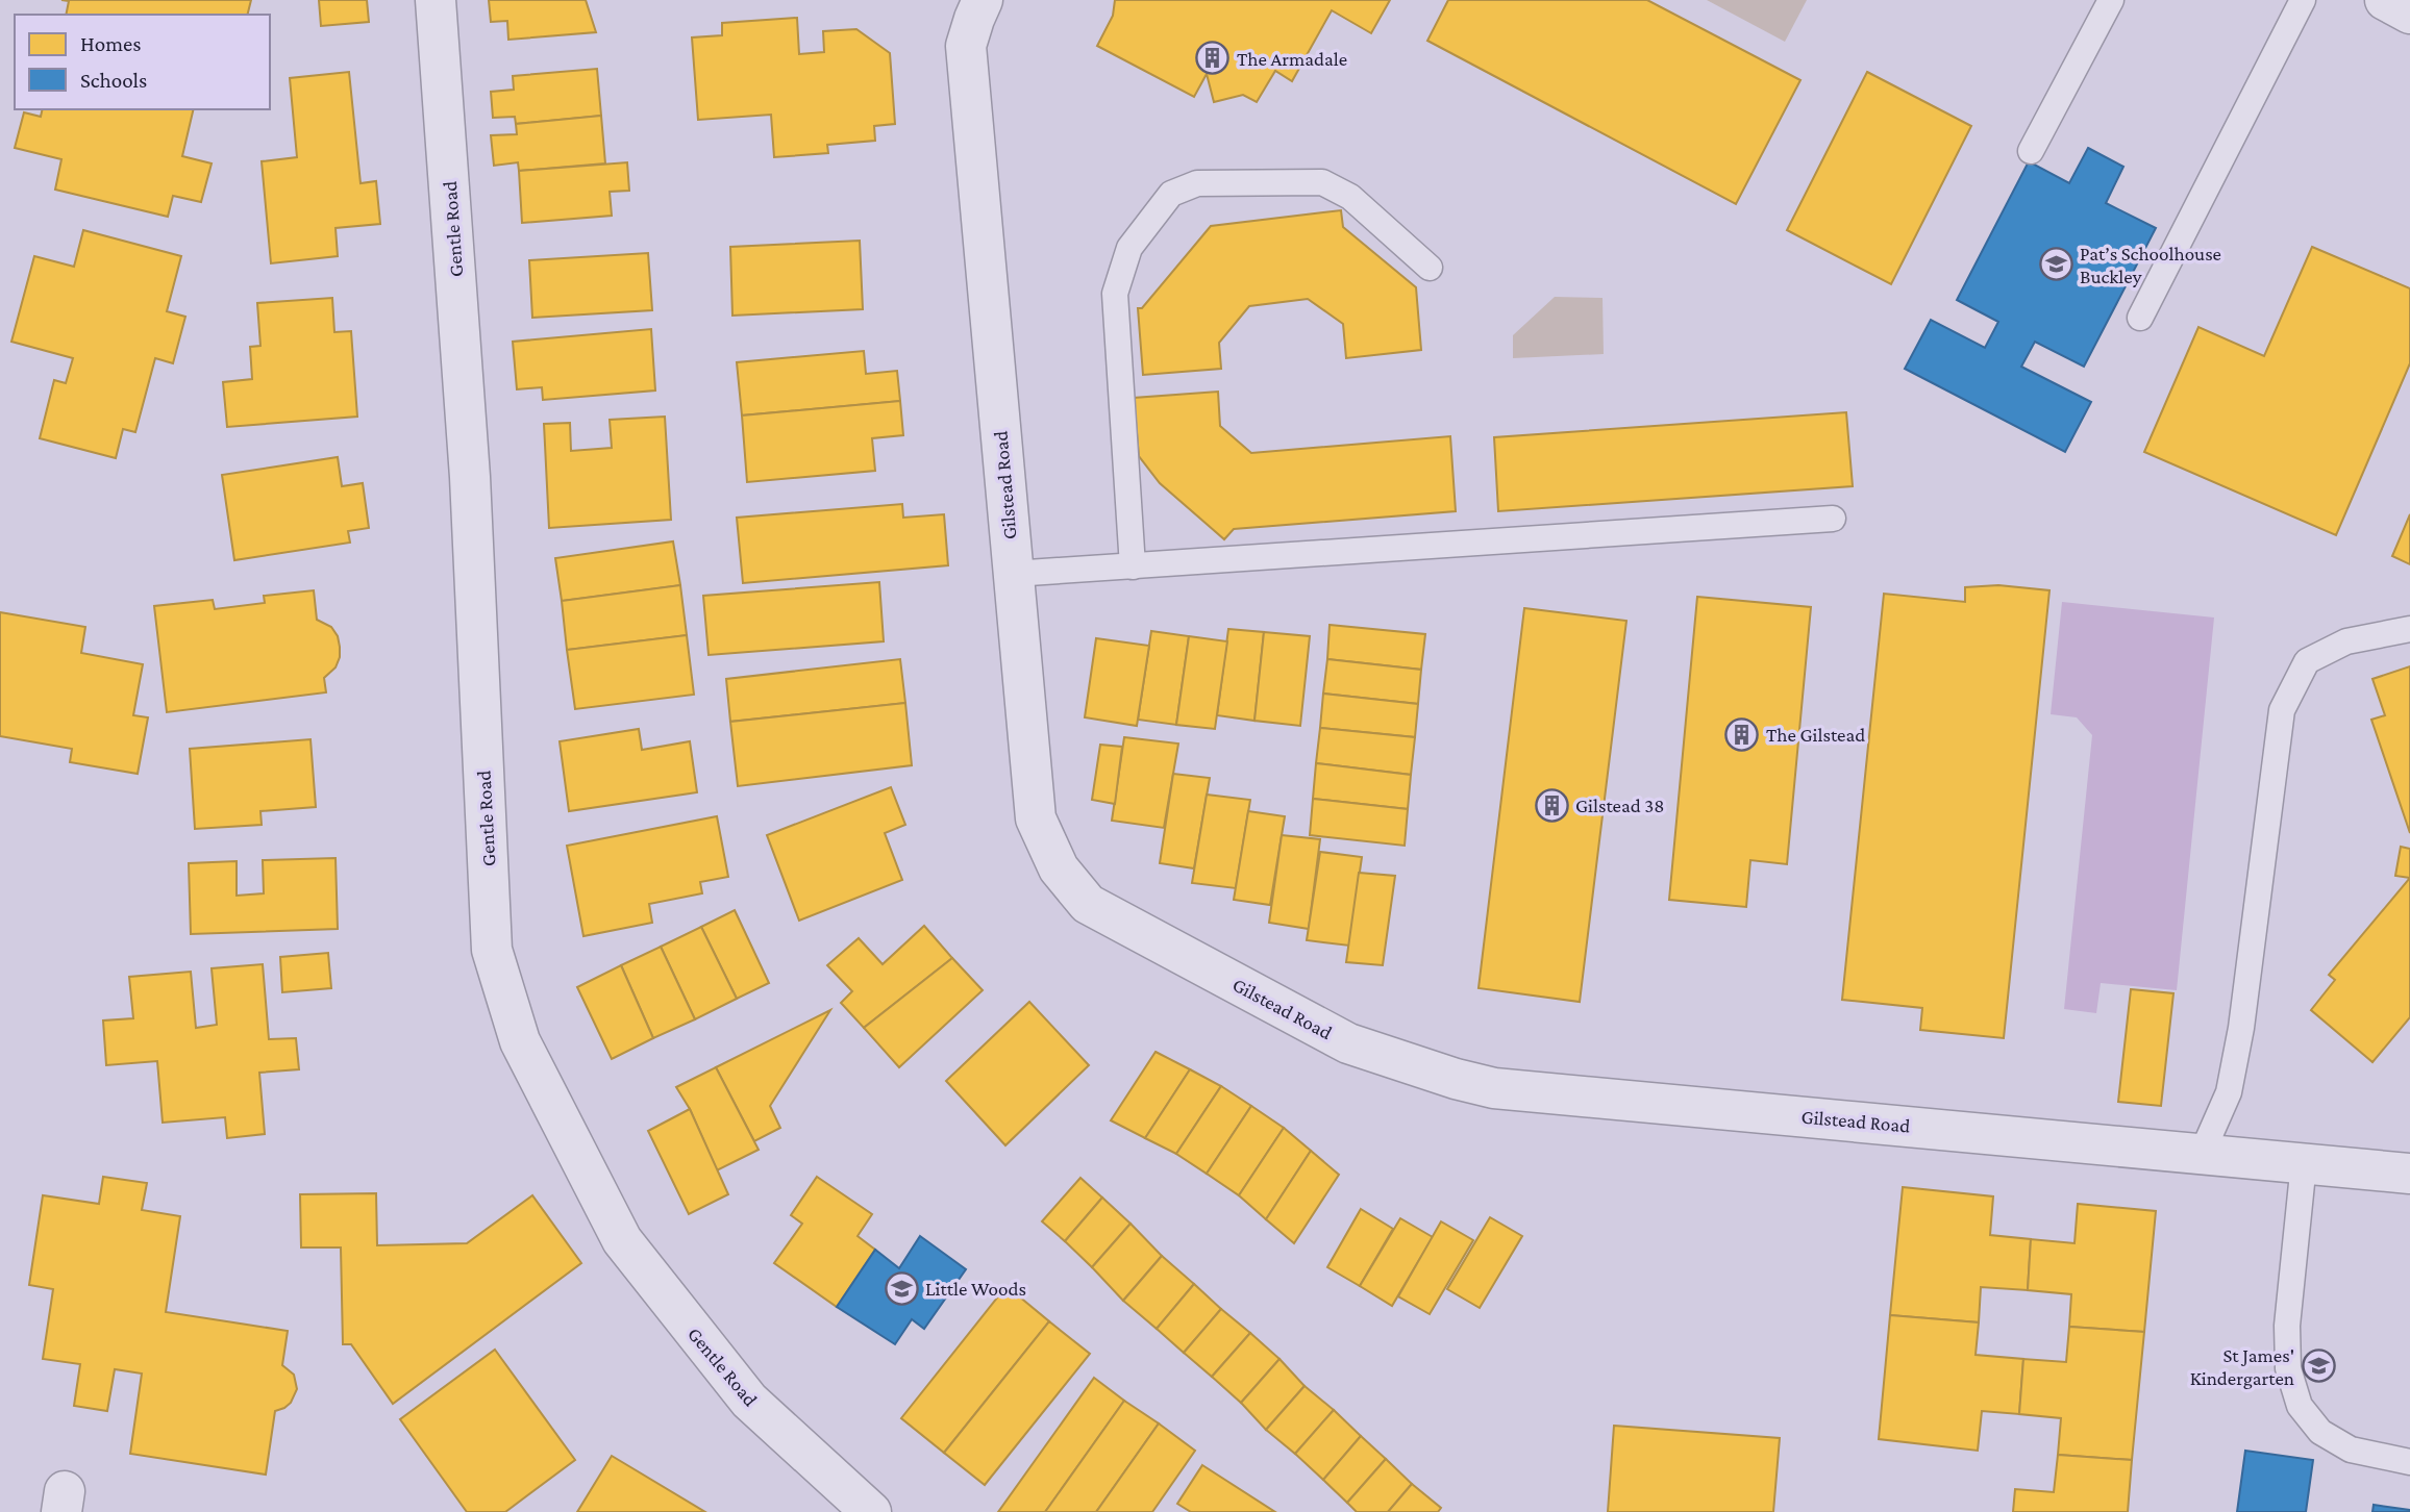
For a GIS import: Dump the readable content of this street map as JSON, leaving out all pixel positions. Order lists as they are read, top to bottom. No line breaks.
{"streets":{"street":["Gentle Road","Gilstead Road"]},"places":{"building":["The Armadale","The Gilstead","Gilstead 38"],"school or university":["Pat’s Schoolhouse Buckley","Little Woods","St James' Kindergarten"]},"legend":["Homes","Schools"]}
